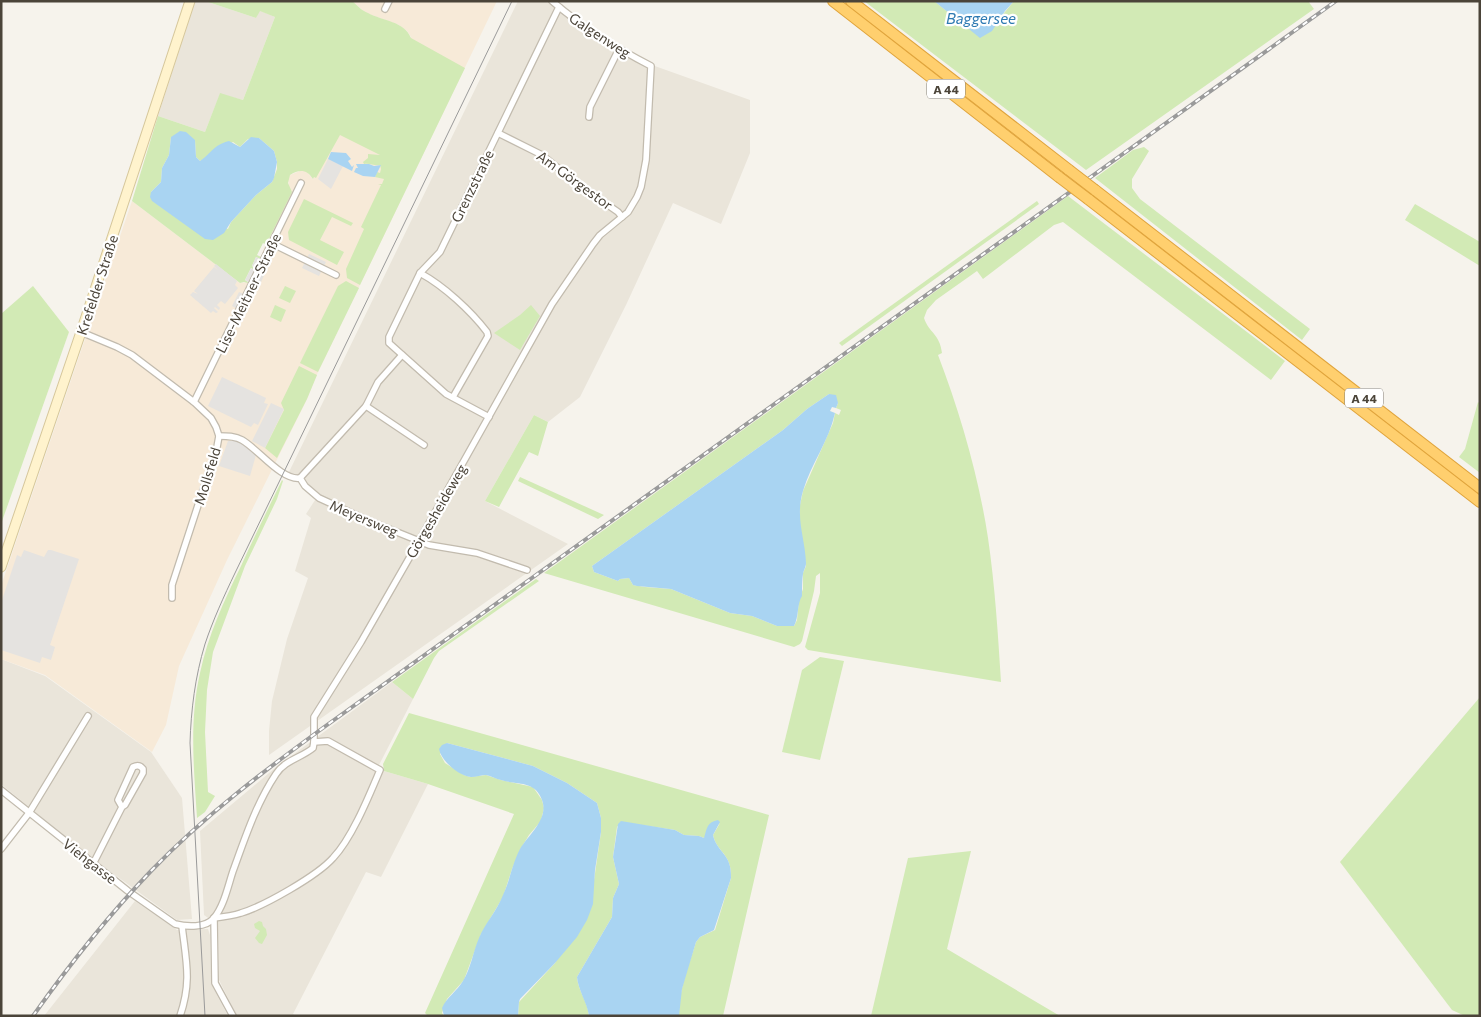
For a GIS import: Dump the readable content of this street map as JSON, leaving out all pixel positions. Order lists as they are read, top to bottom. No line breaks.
{"streets":{"highway":["A 44"],"main road":["Krefelder Straße"],"street":["Galgenweg","Am Görgestor","Grenzstraße","Lise-Meitner-Straße","Mollsfeld","Görgesheideweg","Meyersweg","Viehgasse"]},"crossings":[["Galgenweg","Grenzstraße"],["Galgenweg","Görgesheideweg"],["Am Görgestor","Grenzstraße"],["Am Görgestor","Görgesheideweg"],["Grenzstraße","Görgesheideweg"],["Krefelder Straße","Mollsfeld"],["Lise-Meitner-Straße","Mollsfeld"],["Mollsfeld","Meyersweg"],["Görgesheideweg","Meyersweg"]],"water":["Baggersee"]}
